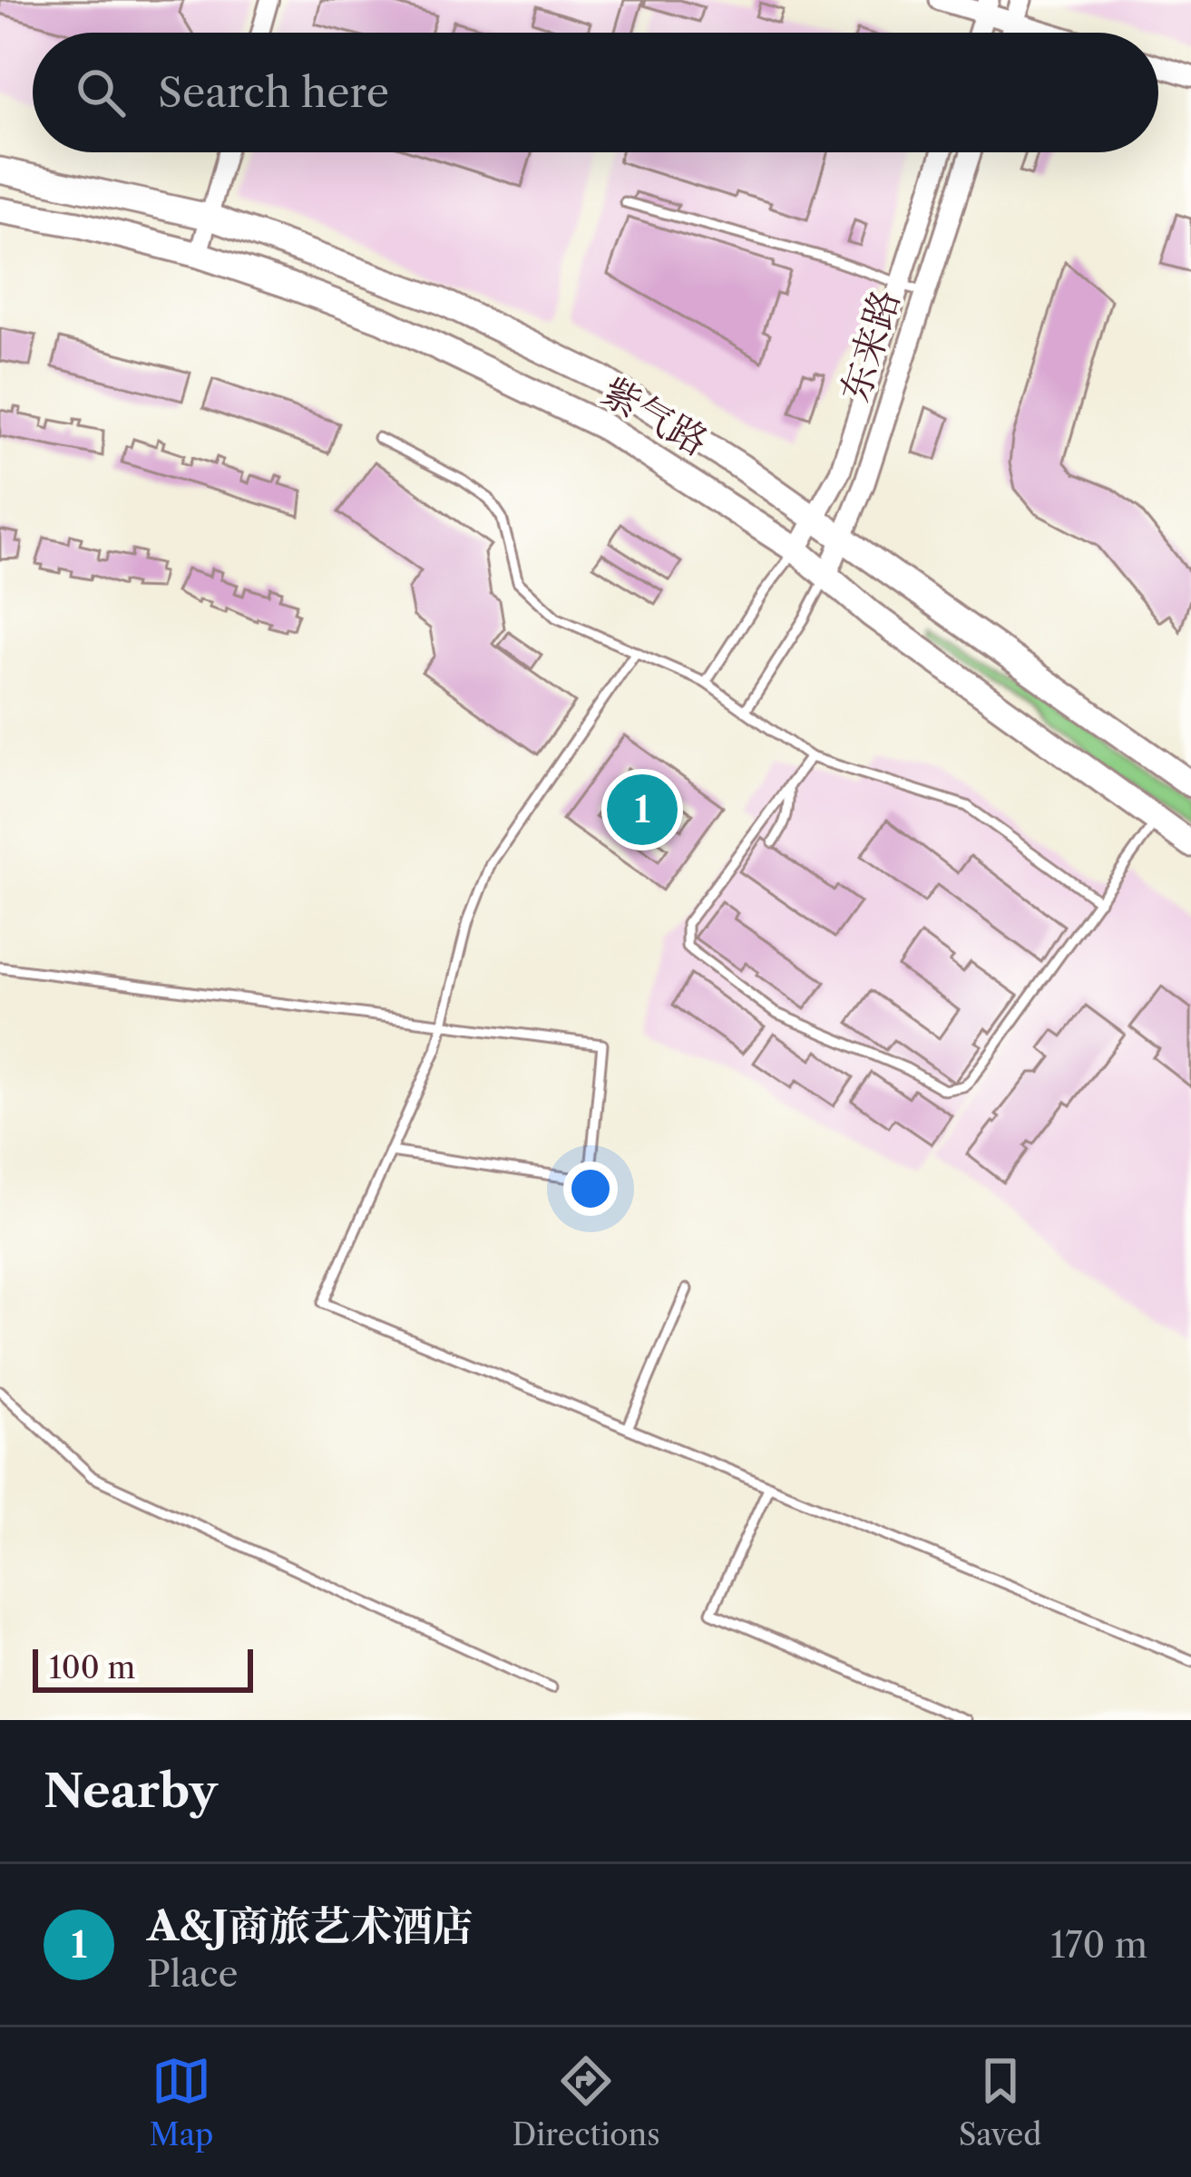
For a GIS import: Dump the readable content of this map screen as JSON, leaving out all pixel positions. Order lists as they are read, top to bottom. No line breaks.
{"streets":{"main road":["紫气路"],"street":["东来路"]},"crossings":[["东来路","紫气路"]],"scale_bar":"100 m","page":{"search":"Search here","pins":"1","scale":"100 m","heading":"Nearby","list":[{"mark":"1","name":"A&J商旅艺术酒店","note":"Place","value":"170 m"}],"nav":["Map","Directions","Saved"]}}
